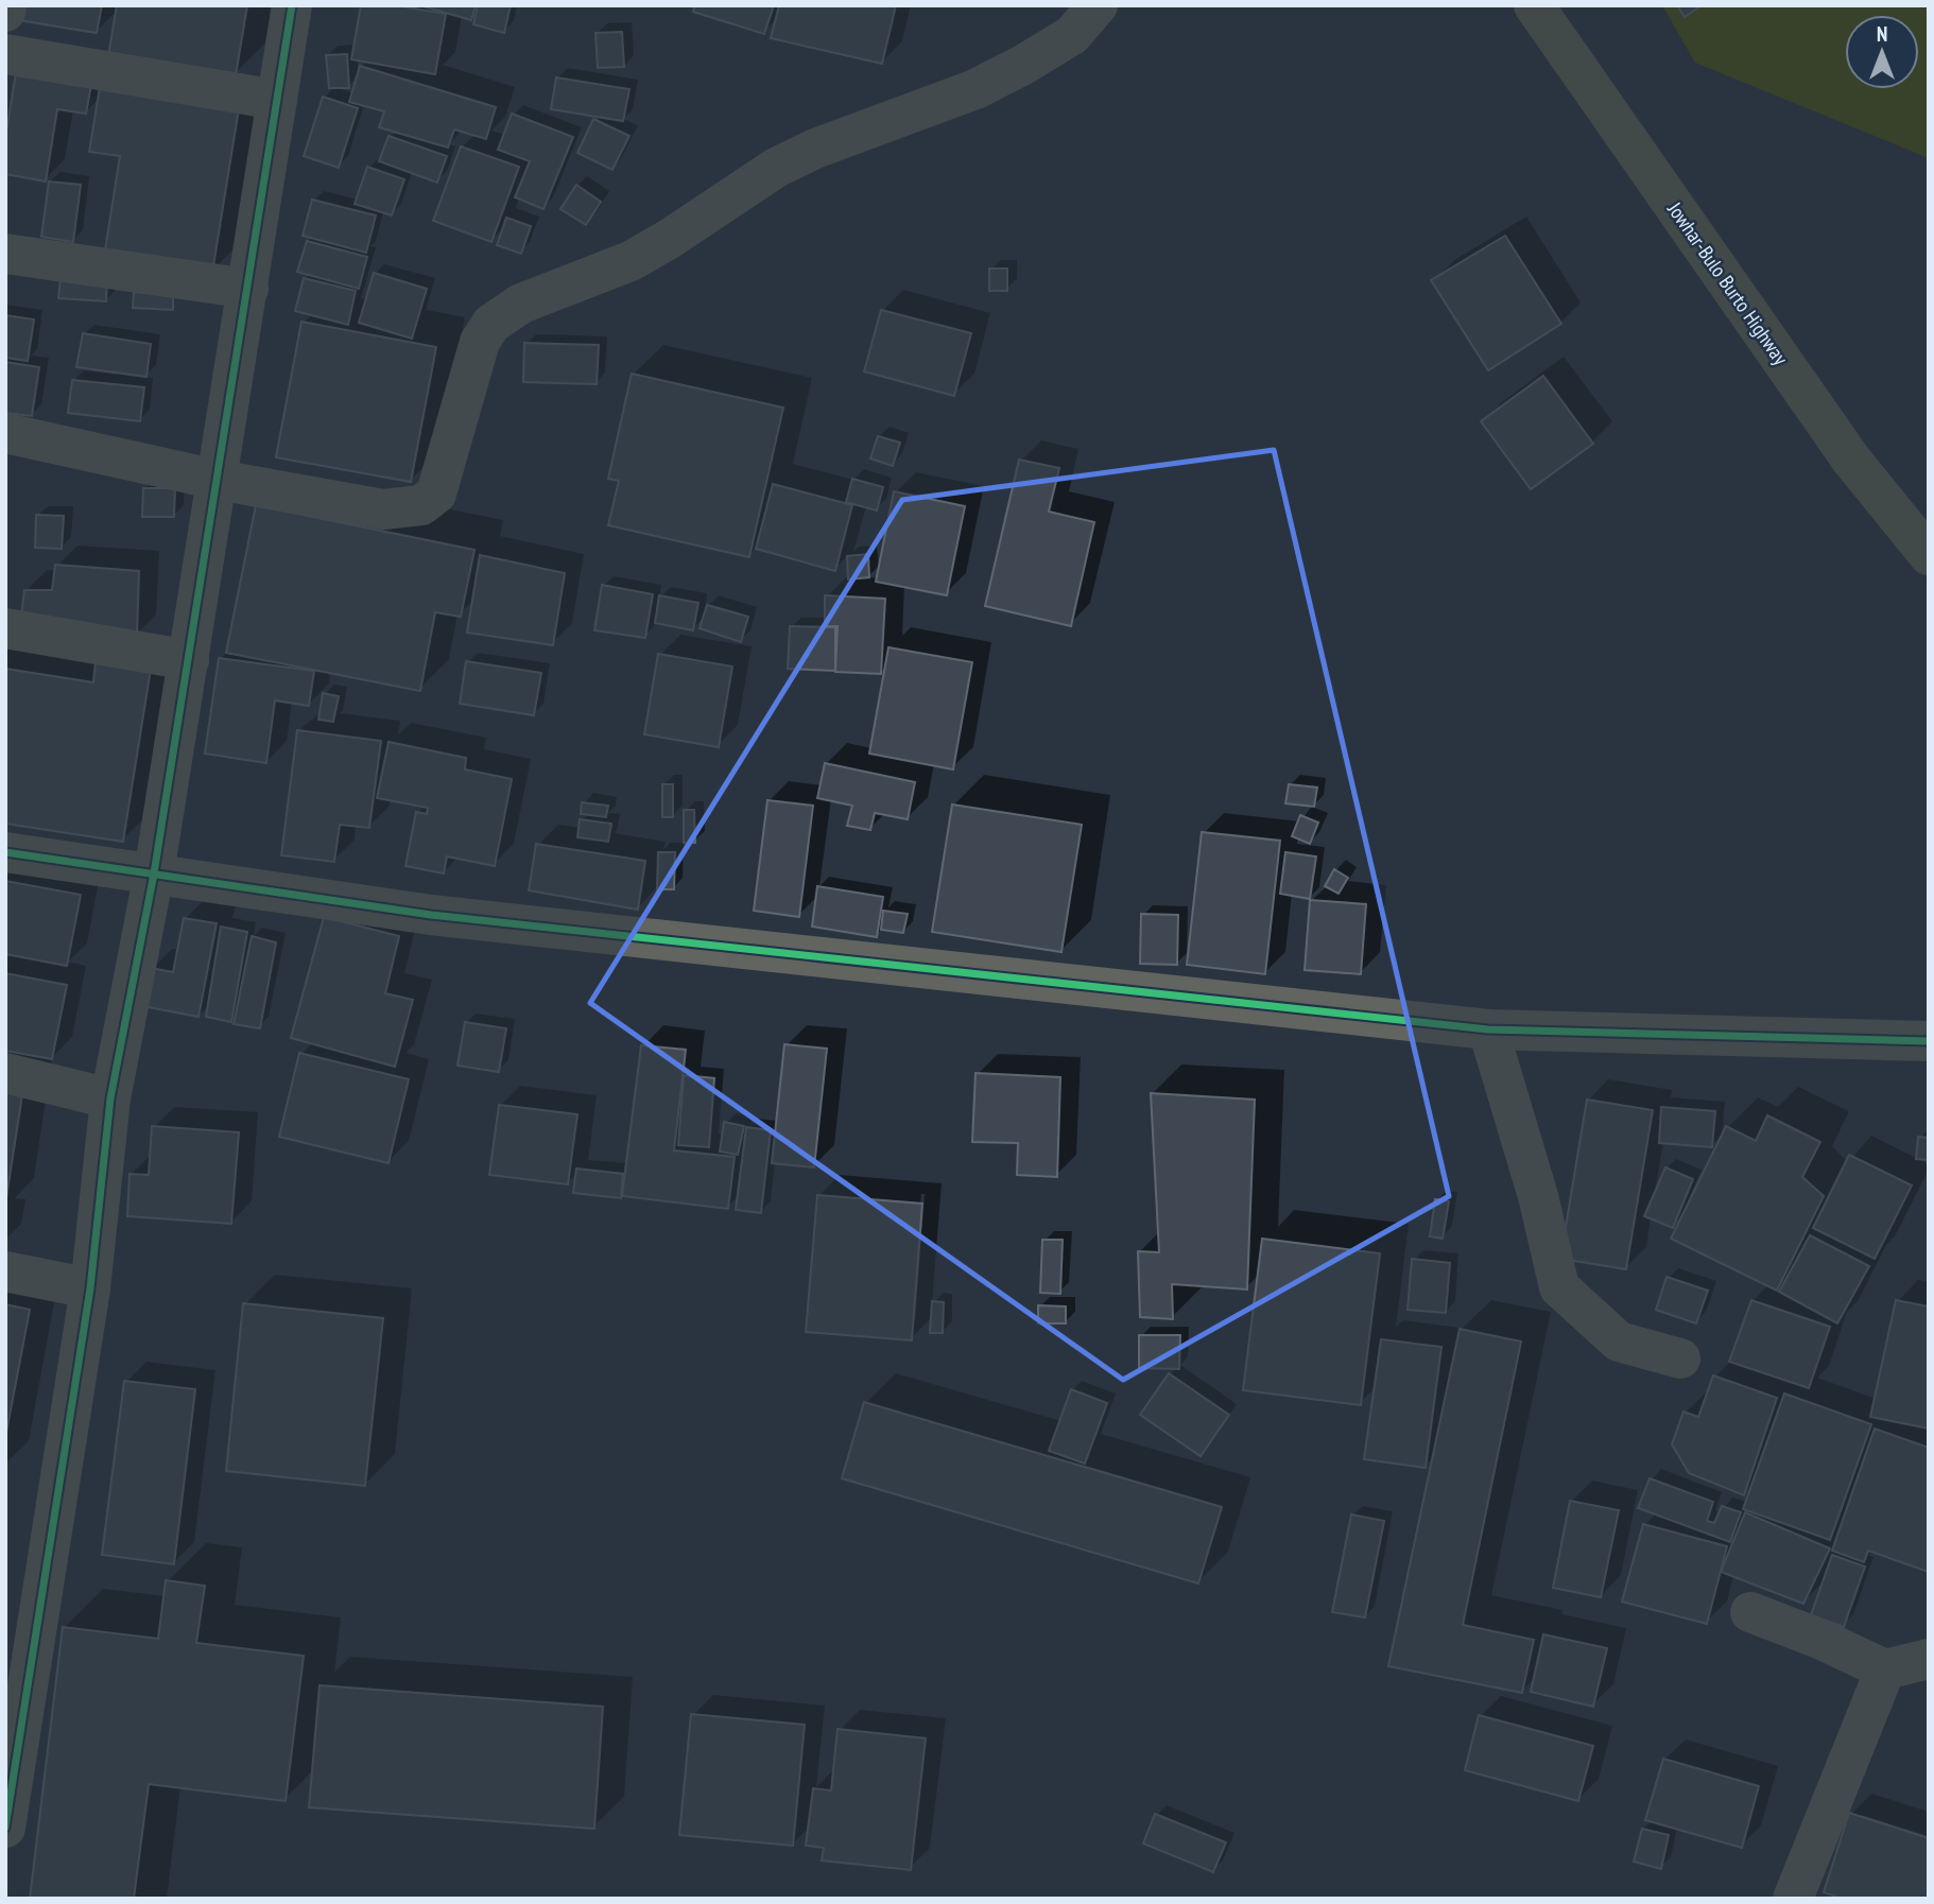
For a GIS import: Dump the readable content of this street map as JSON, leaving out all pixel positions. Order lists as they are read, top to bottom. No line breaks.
{"streets":{"main road":["Jowhar-Bulo Burto Highway"]},"north":"top"}
